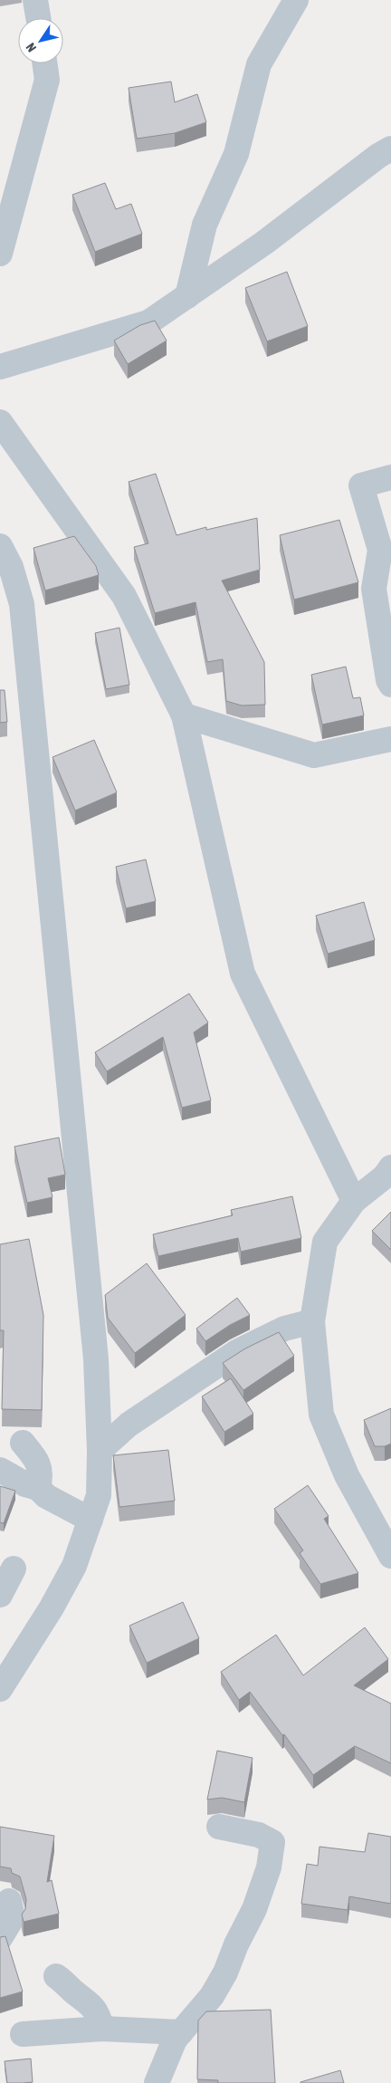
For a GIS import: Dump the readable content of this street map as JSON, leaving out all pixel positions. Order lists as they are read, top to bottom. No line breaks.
{"north":"bottom left"}
